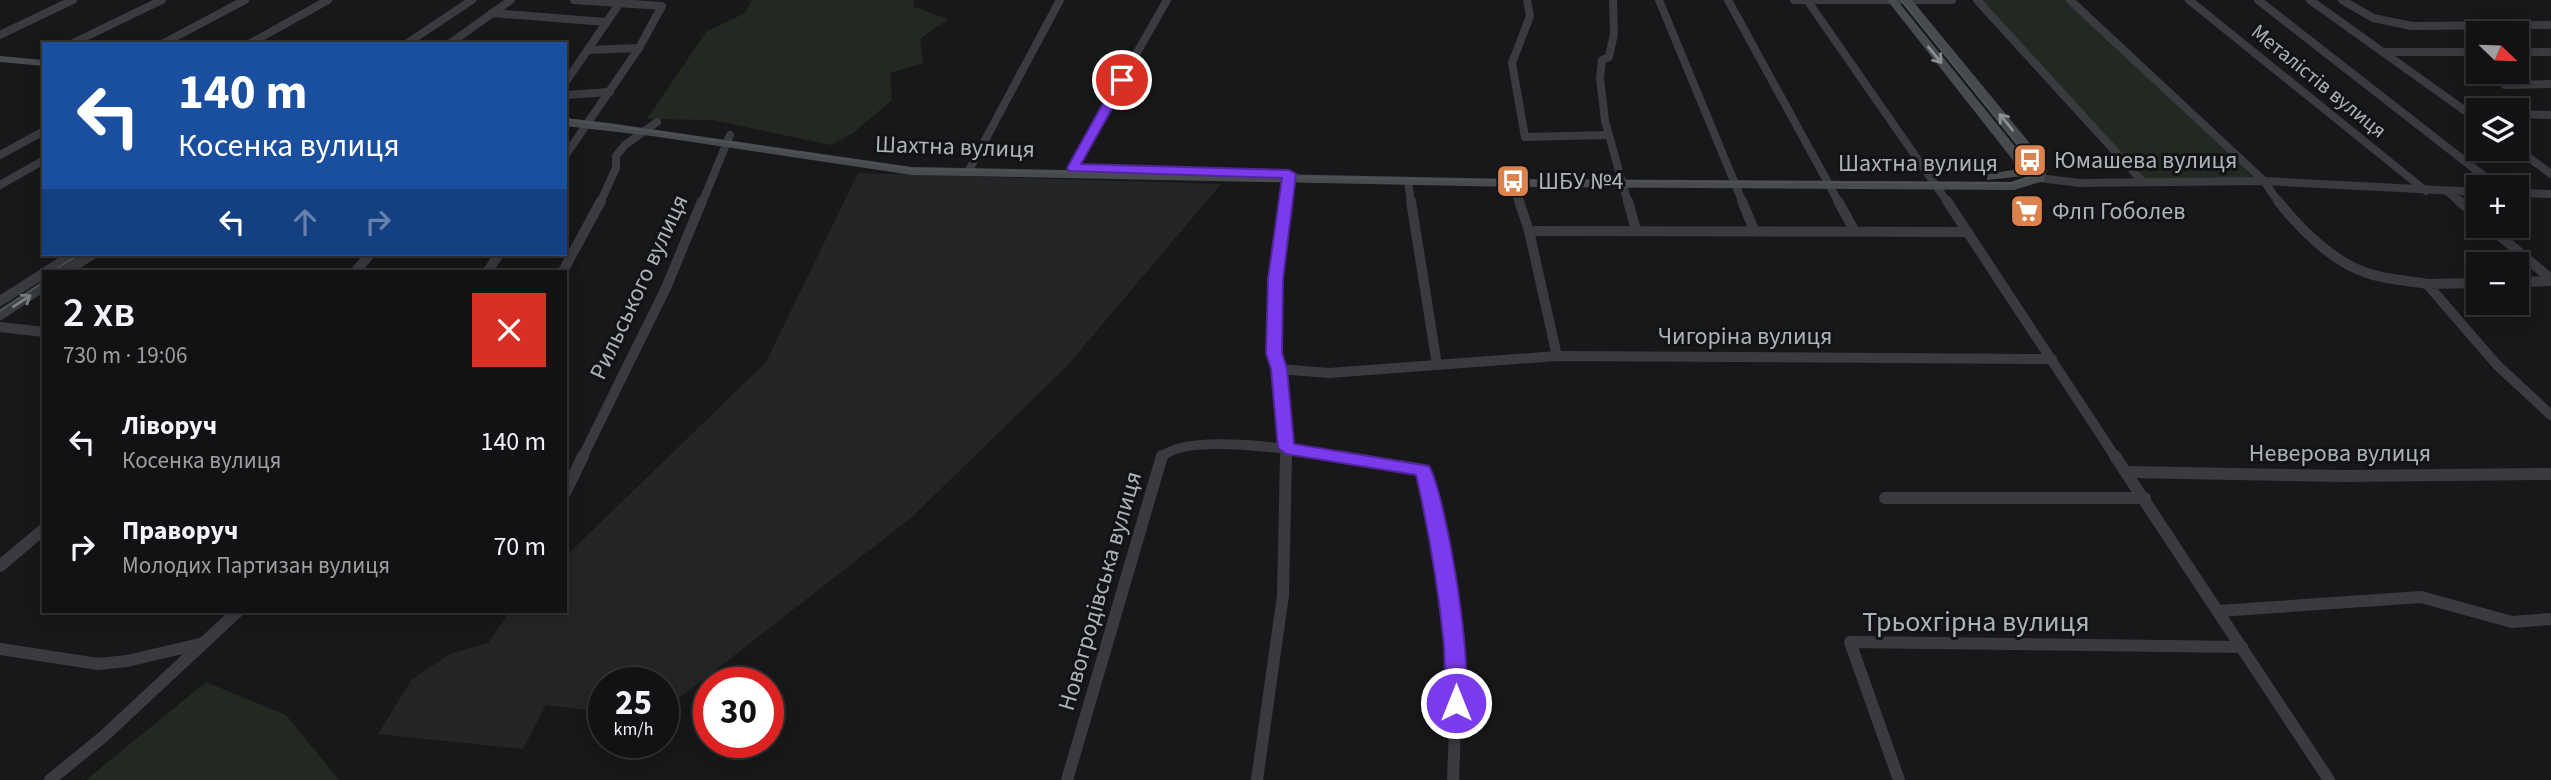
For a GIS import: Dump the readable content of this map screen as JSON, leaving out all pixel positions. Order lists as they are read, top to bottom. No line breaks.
{"streets":{"main road":["Шахтна вулиця"],"street":["Металістів вулиця","Рильського вулиця","Чигоріна вулиця","Неверова вулиця","Новогродівська вулиця","Трьохгірна вулиця"]},"crossings":[["Металістів вулиця","Шахтна вулиця"],["Шахтна вулиця","Рильського вулиця"]],"places":{"bus stop":["Юмашева вулиця","ШБУ №4"],"supermarket":["Флп Гоболев"]},"north":"bottom right","page":{"map_buttons":["+","−"],"turn":["140 m","Косенка вулиця"],"heading":["2 хв","730 m · 19:06"],"list":[{"name":"Ліворуч","note":"Косенка вулиця","value":"140 m"},{"name":"Праворуч","note":"Молодих Партизан вулиця","value":"70 m"}],"speed":"25 km/h","limit":"30"}}
